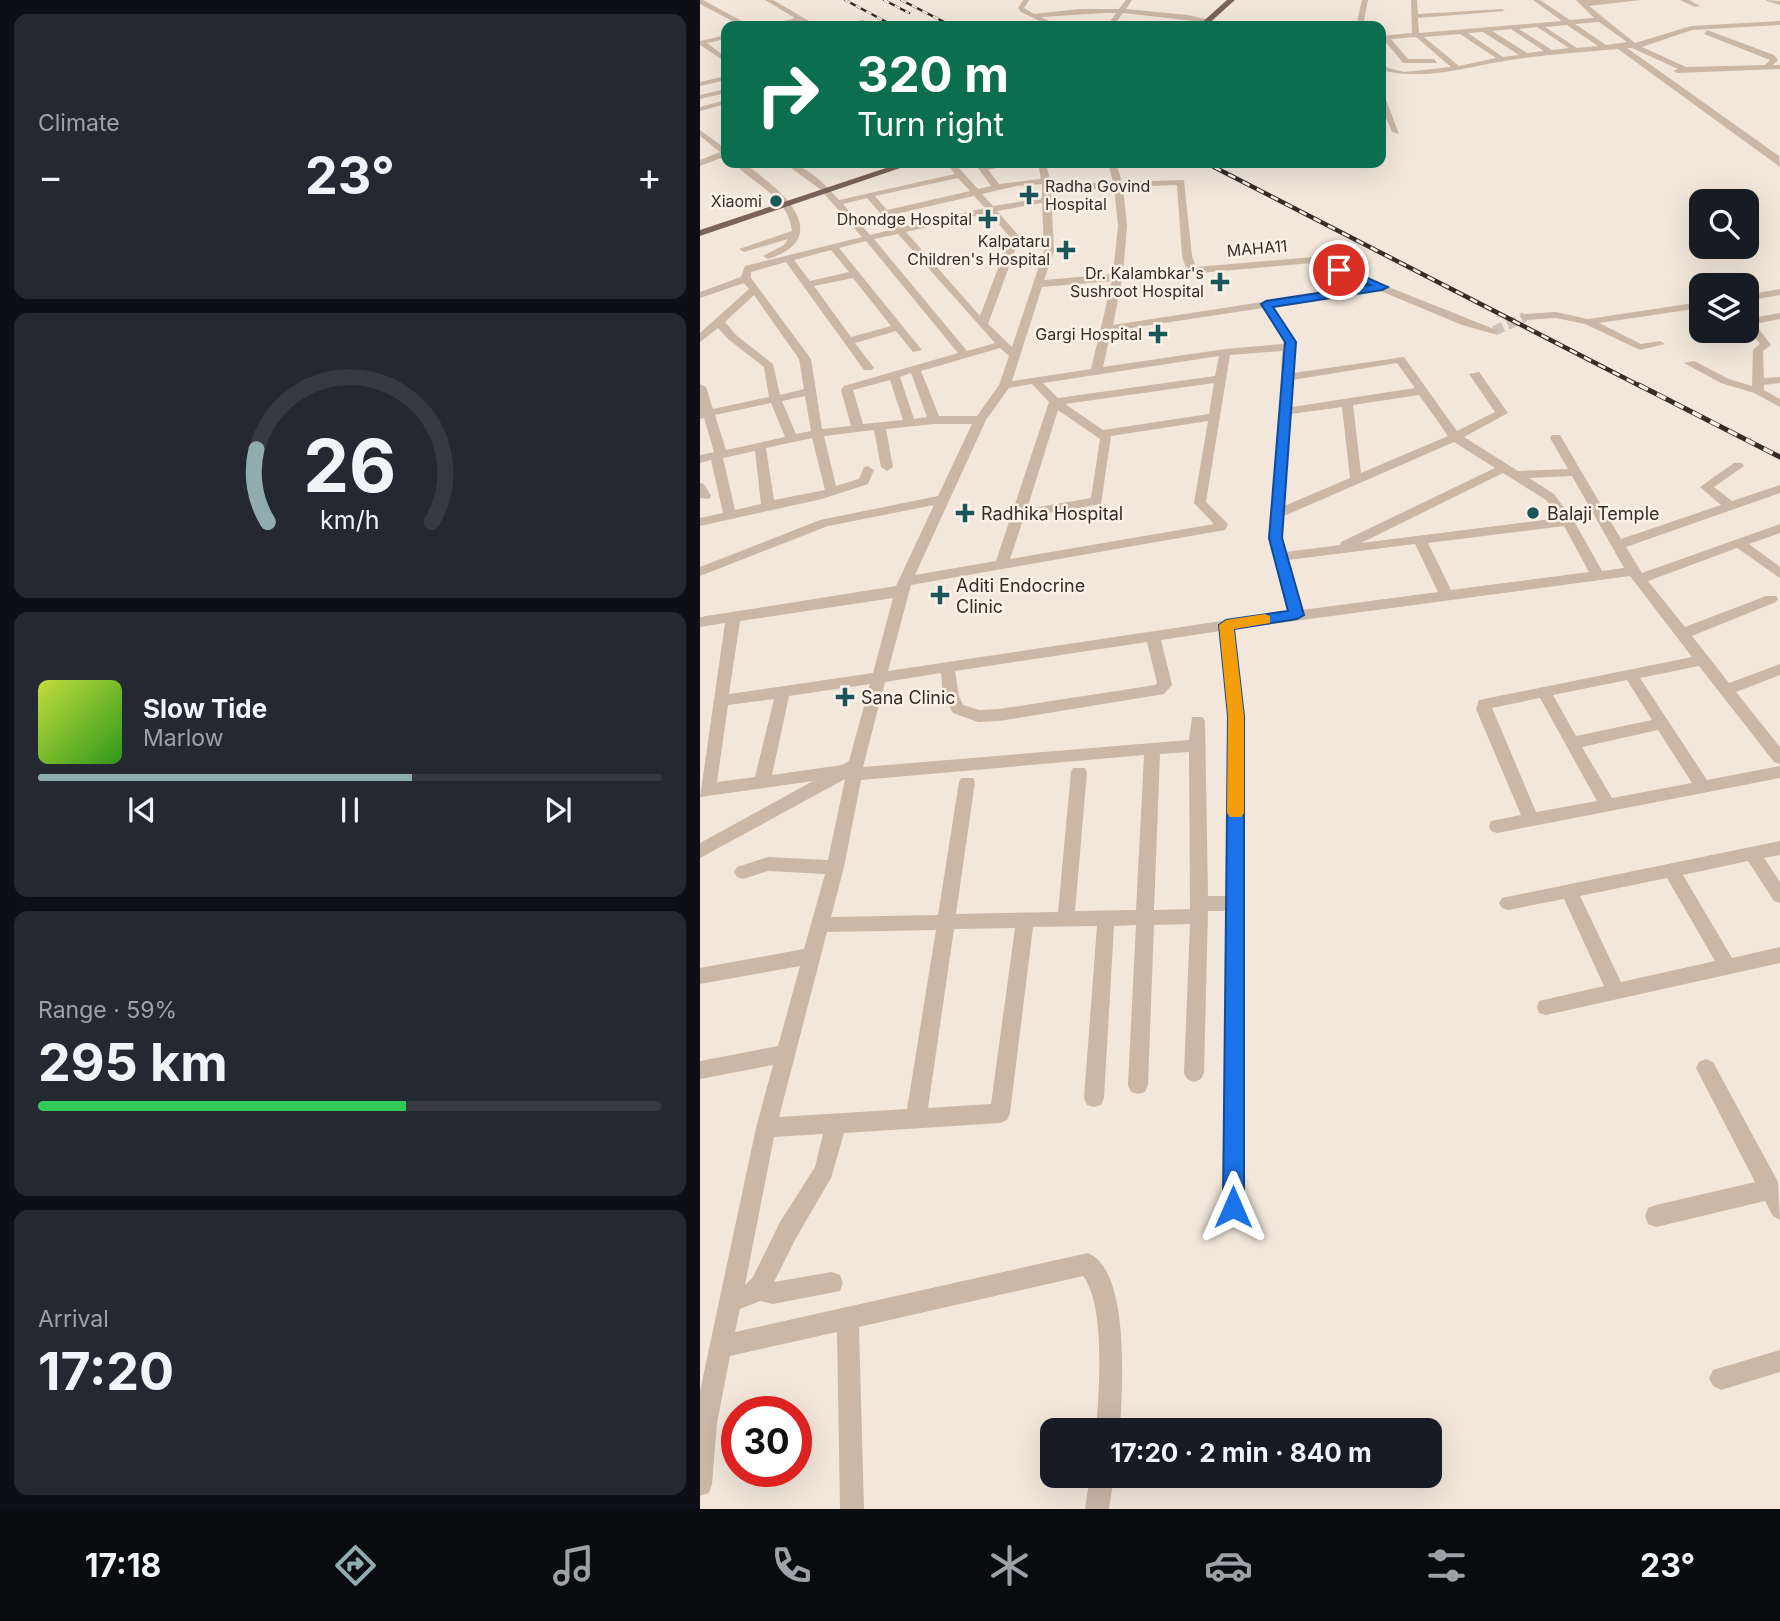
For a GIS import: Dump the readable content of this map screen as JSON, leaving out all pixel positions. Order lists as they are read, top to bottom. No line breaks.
{"streets":{"street":["MAHA11"]},"places":{"health":["Radha Govind Hospital","Dhondge Hospital","Kalpataru Children's Hospital","Dr. Kalambkar's Sushroot Hospital","Gargi Hospital","Radhika Hospital","Aditi Endocrine Clinic","Sana Clinic"],"other":["Xiaomi","Balaji Temple"]},"page":{"tile":["Climate",["Range · 59%","295 km"],["Arrival","17:20"]],"turn":["320 m","Turn right"],"heat":["−","23°","+"],"song":["Slow Tide","Marlow"],"limit":"30","trip":"17:20 · 2 min · 840 m","tabs":["17:18","23°"],"gauge":["26","km/h"]}}
